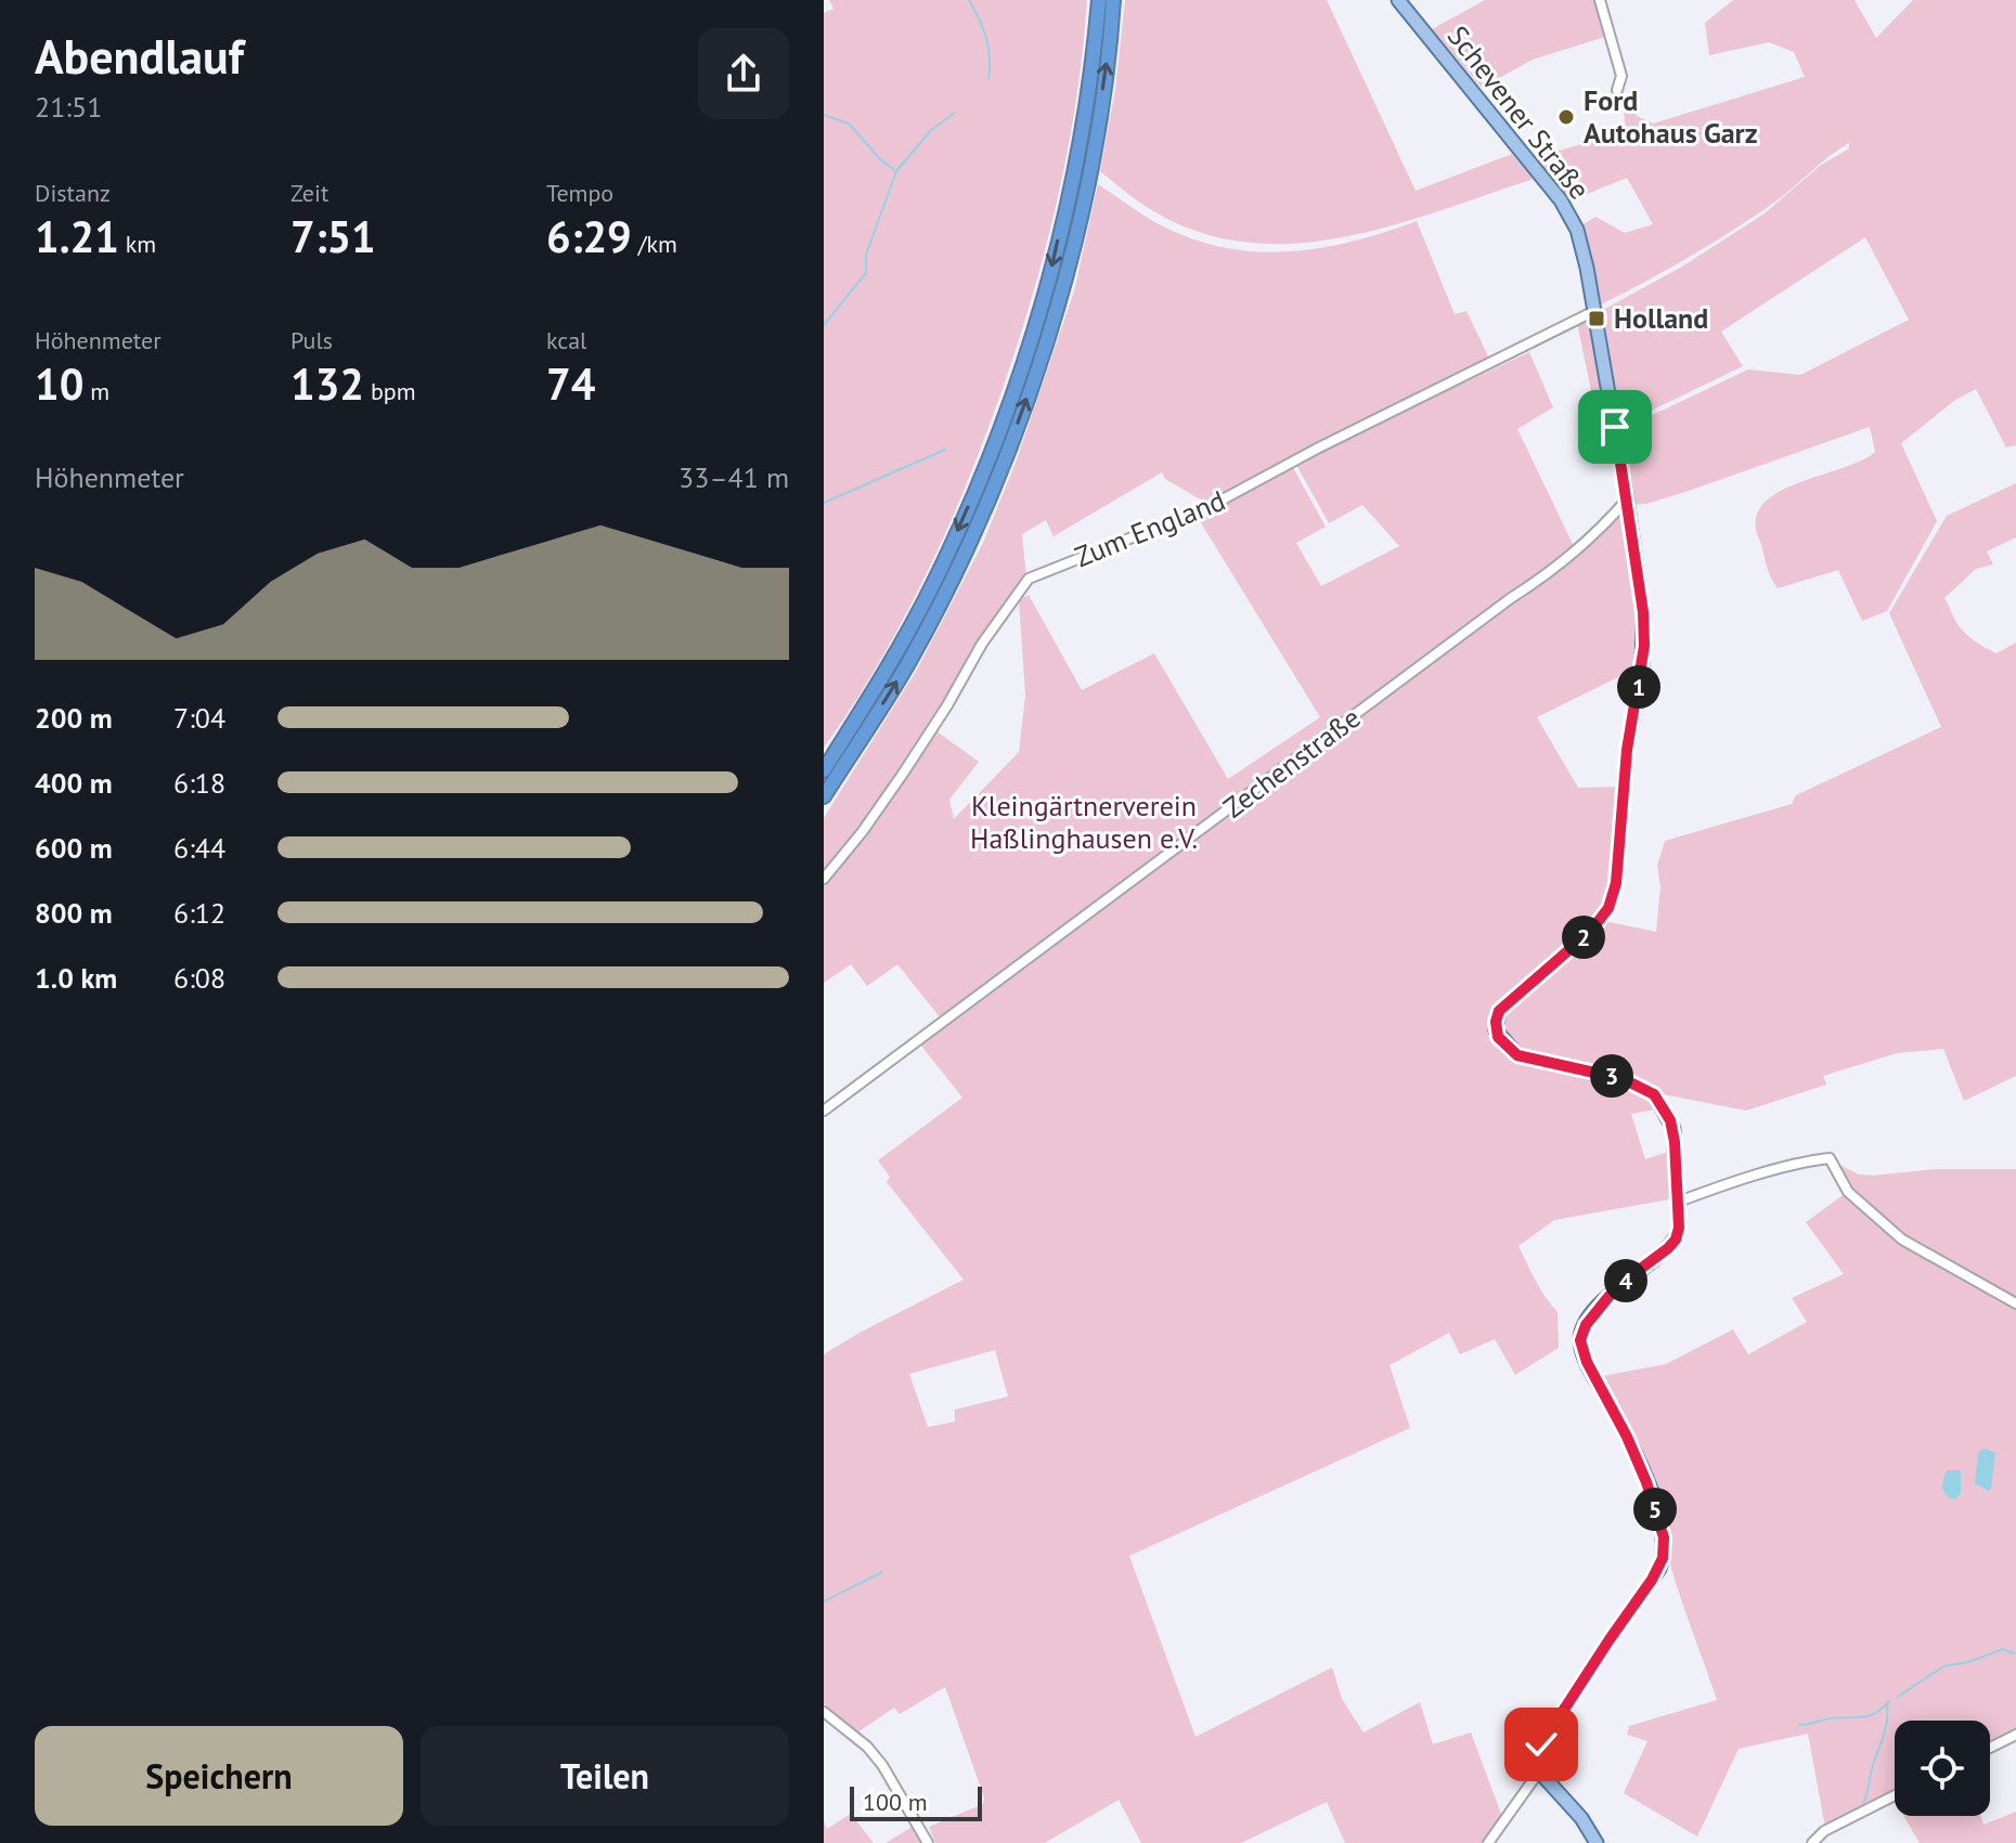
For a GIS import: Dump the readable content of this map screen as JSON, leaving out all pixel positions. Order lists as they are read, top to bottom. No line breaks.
{"streets":{"main road":["Schevener Straße"],"street":["Zum England","Zechenstraße"]},"crossings":[["Schevener Straße","Zum England"],["Schevener Straße","Zechenstraße"]],"parks":["Kleingärtnerverein Haßlinghausen e.V."],"places":{"other":["Ford Autohaus Garz"],"transit":["Holland"]},"scale_bar":"100 m","page":{"heading":["Abendlauf","21:51"],"stats":[["Distanz","1.21 km"],["Zeit","7:51"],["Tempo","6:29 /km"],["Höhenmeter","10 m"],["Puls","132 bpm"],["kcal","74"]],"chart":["Höhenmeter","33–41 m"],"pins":["1","2","3","4","5"],"list":[{"name":"200 m","note":"7:04"},{"name":"400 m","note":"6:18"},{"name":"600 m","note":"6:44"},{"name":"800 m","note":"6:12"},{"name":"1.0 km","note":"6:08"}],"buttons":["Speichern","Teilen"],"scale":"100 m"}}
